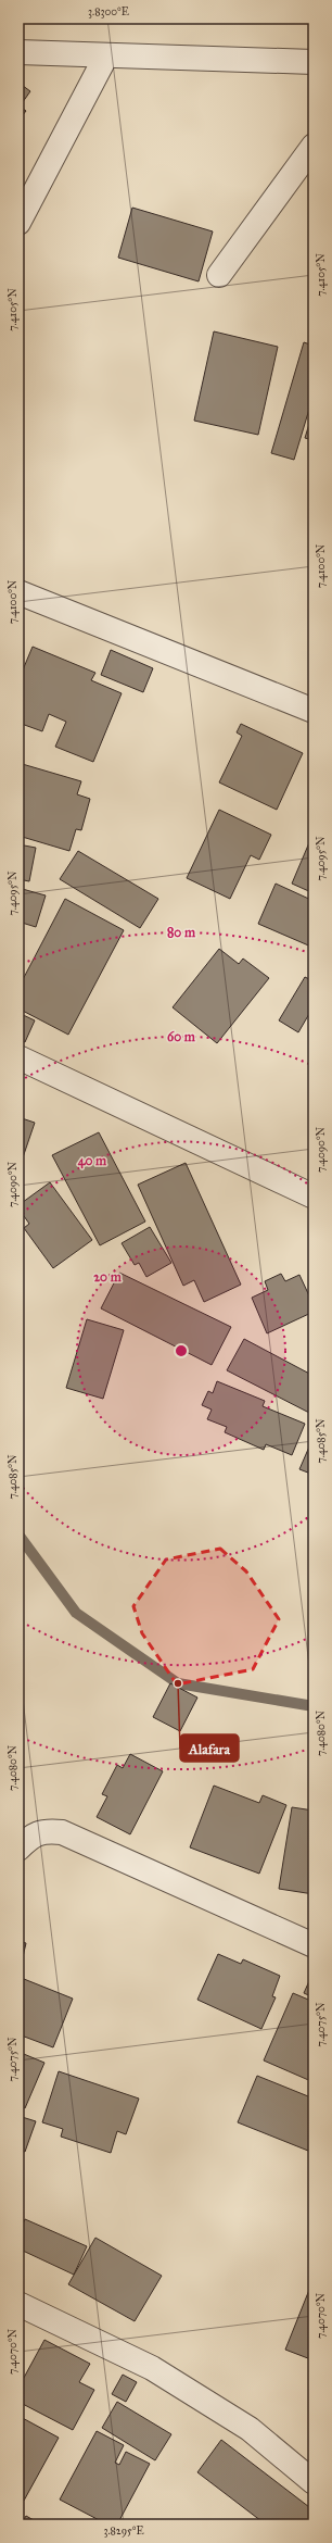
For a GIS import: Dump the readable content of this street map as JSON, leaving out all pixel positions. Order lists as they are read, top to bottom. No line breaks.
{"places":["Alafara"],"coordinates":["3.8300°E","7.4105°N","7.4100°N","7.4095°N","7.4090°N","7.4085°N","7.4080°N","7.4075°N","7.4070°N","3.8295°E"],"rings":["80 m","60 m","40 m","20 m"]}
